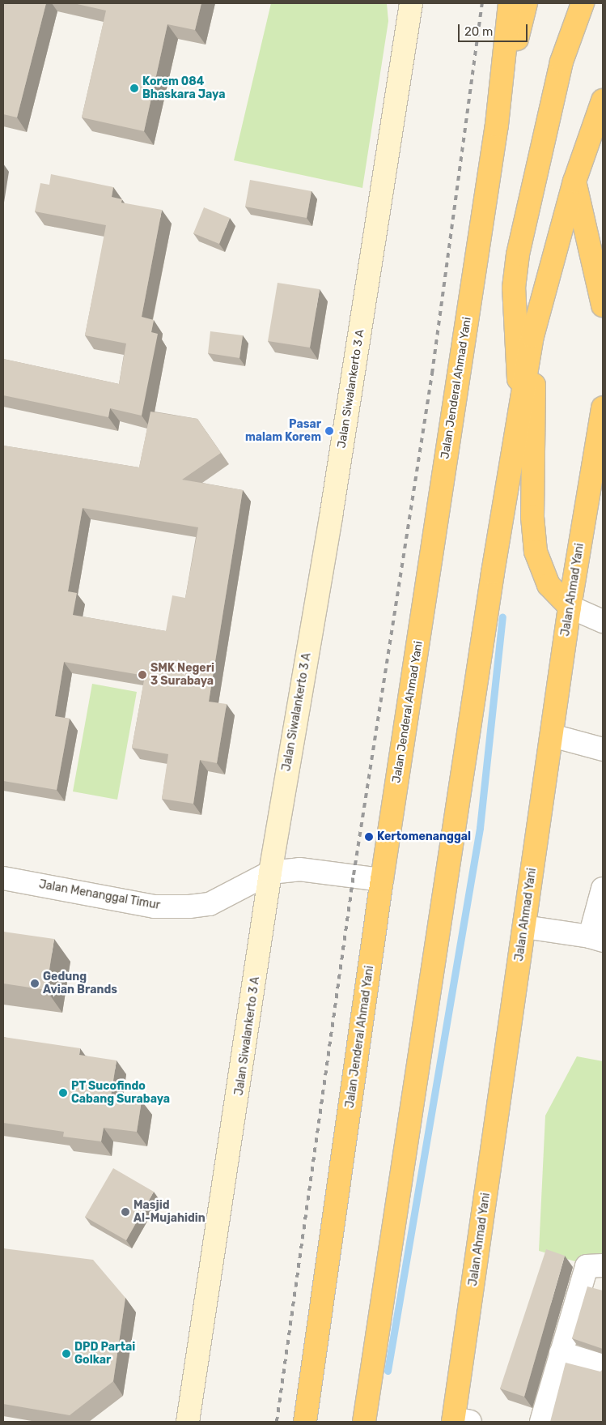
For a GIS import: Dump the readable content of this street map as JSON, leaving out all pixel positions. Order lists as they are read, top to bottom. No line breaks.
{"streets":{"highway":["Jalan Jenderal Ahmad Yani","Jalan Ahmad Yani"],"main road":["Jalan Siwalankerto 3 A"],"street":["Jalan Menanggal Timur"]},"crossings":[["Jalan Jenderal Ahmad Yani","Jalan Menanggal Timur"],["Jalan Siwalankerto 3 A","Jalan Menanggal Timur"]],"places":["Korem 084 Bhaskara Jaya","Pasar malam Korem","SMK Negeri 3 Surabaya","Kertomenanggal","Gedung Avian Brands","PT Sucofindo Cabang Surabaya","Masjid Al-Mujahidin","DPD Partai Golkar"],"scale_bar":"20 m"}
